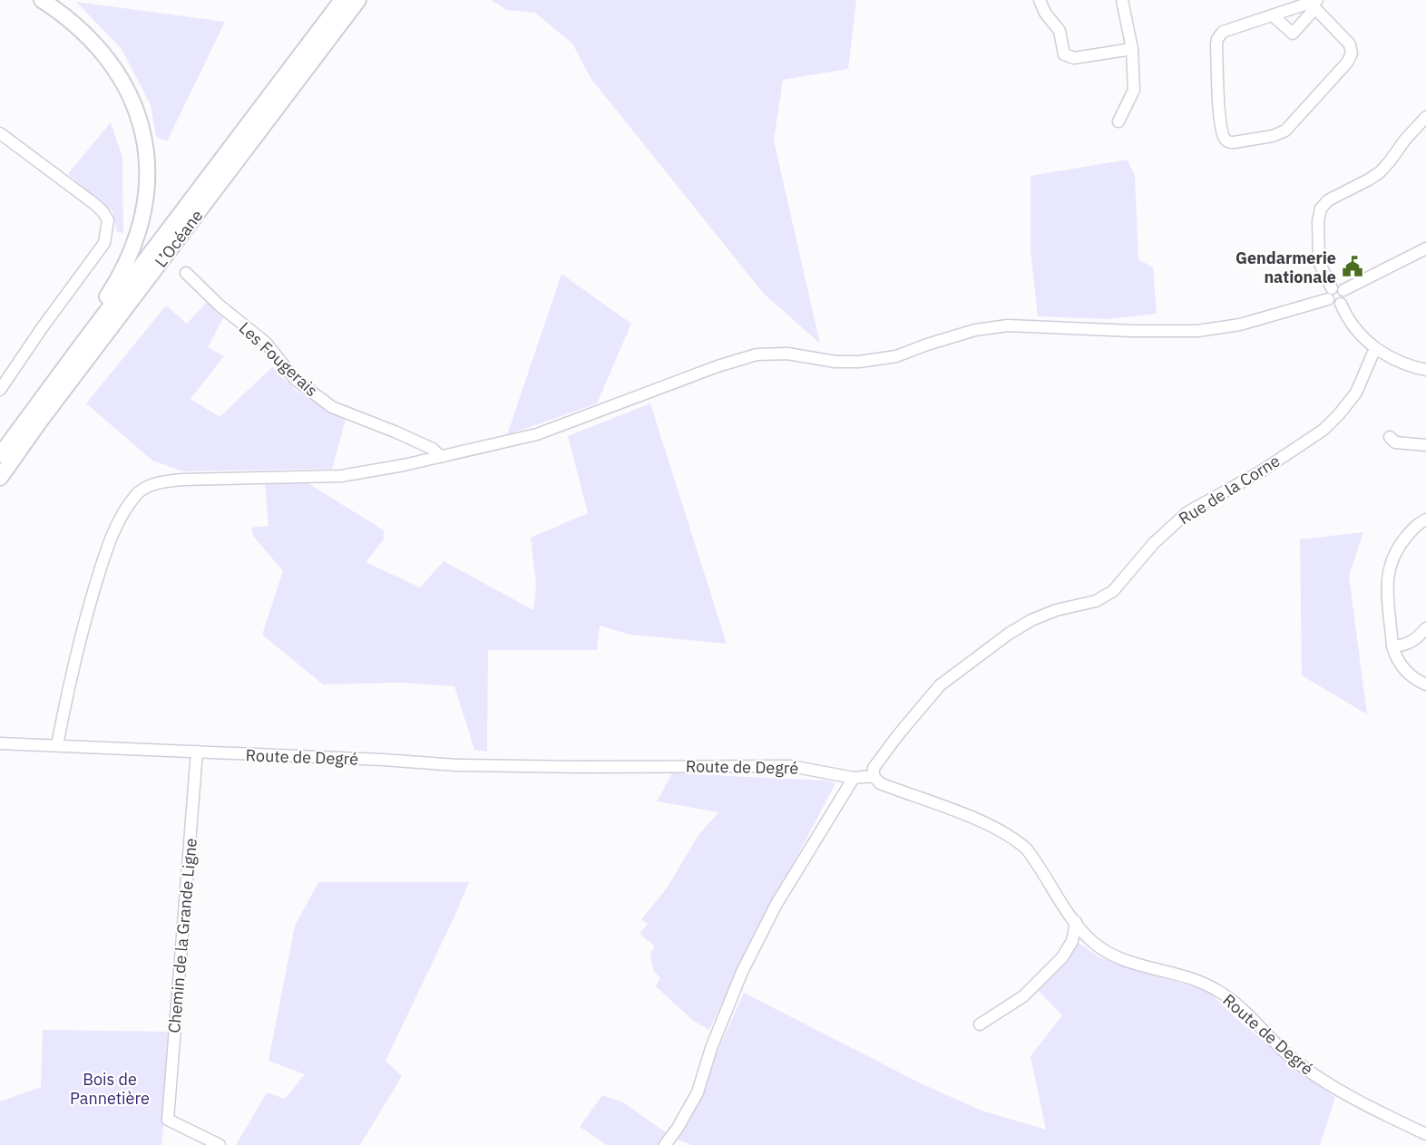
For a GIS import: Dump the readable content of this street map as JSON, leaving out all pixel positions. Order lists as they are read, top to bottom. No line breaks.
{"streets":{"highway":["L’Océane"],"street":["Les Fougerais","Rue de la Corne","Route de Degré","Chemin de la Grande Ligne"]},"crossings":[["Rue de la Corne","Route de Degré"],["Route de Degré","Chemin de la Grande Ligne"]],"parks":["Bois de Pannetière"],"places":{"public building":["Gendarmerie nationale"]}}
